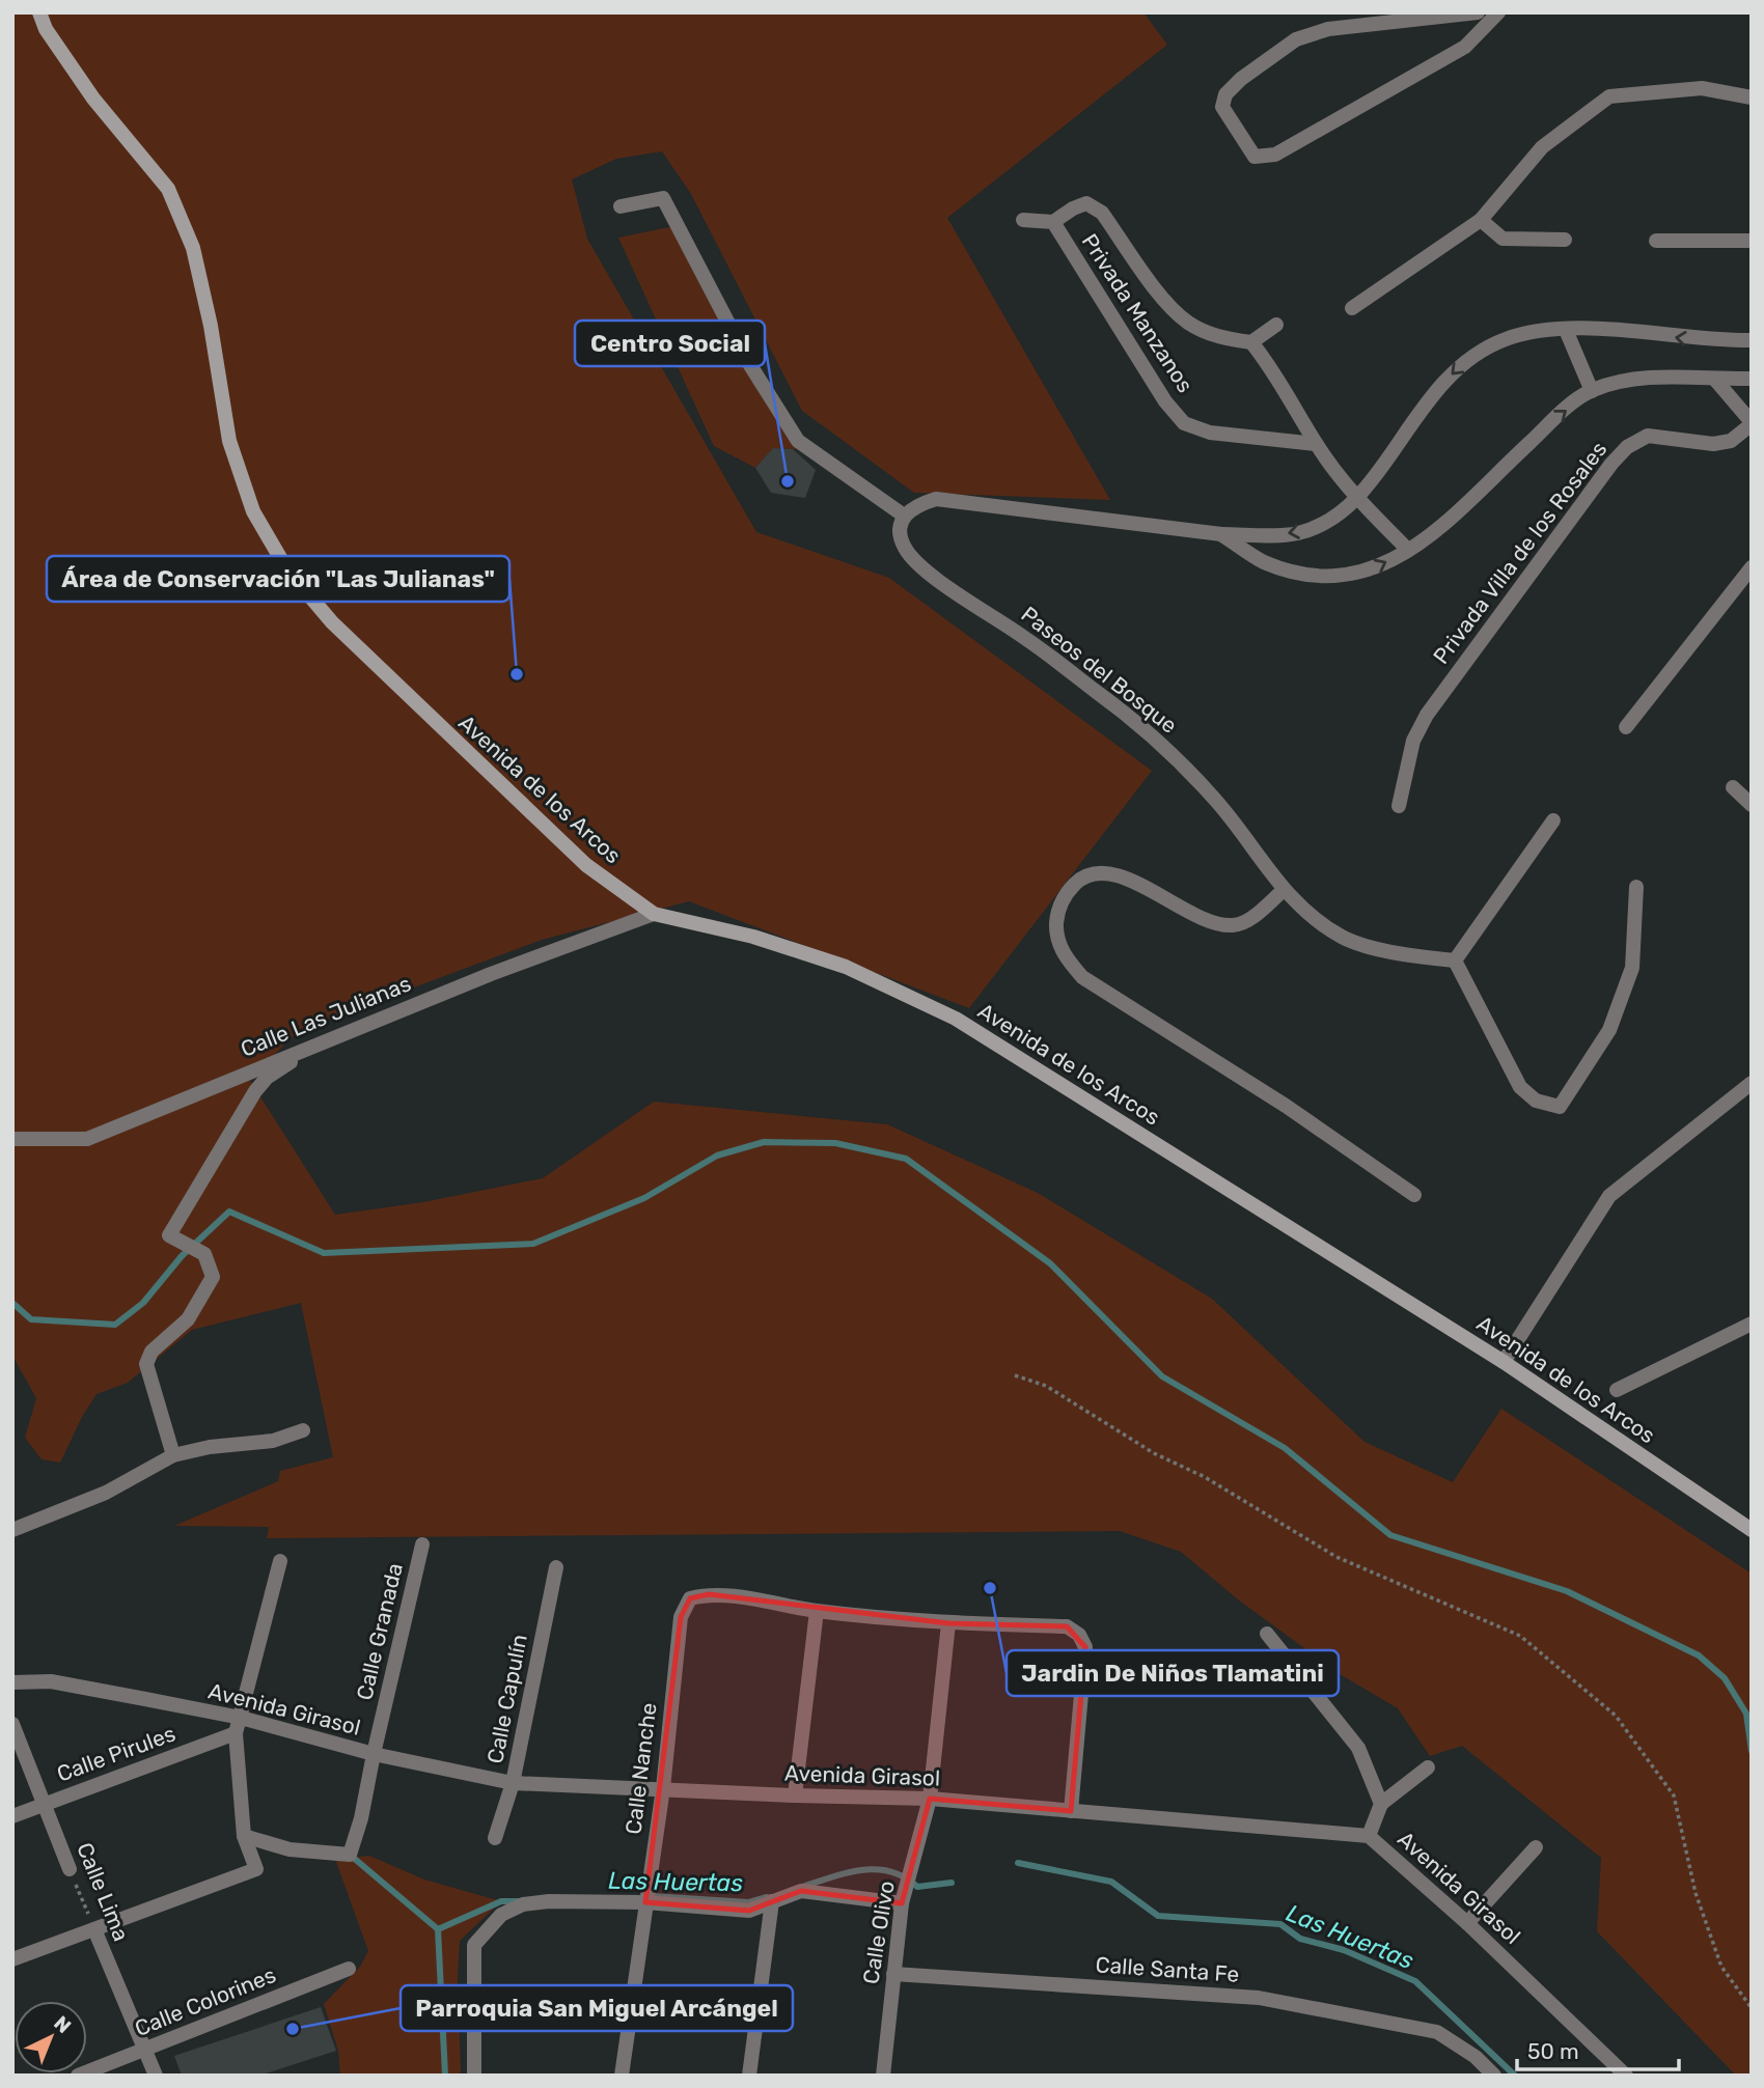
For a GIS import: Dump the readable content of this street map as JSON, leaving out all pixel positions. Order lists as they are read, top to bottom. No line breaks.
{"streets":{"main road":["Avenida de los Arcos"],"street":["Privada Manzanos","Privada Villa de los Rosales","Paseos del Bosque","Calle Las Julianas","Calle Granada","Calle Capulín","Avenida Girasol","Calle Pirules","Calle Nanche","Calle Lima","Calle Olivo","Calle Santa Fe","Calle Colorines"]},"crossings":[["Avenida de los Arcos","Calle Las Julianas"],["Calle Granada","Avenida Girasol"],["Calle Capulín","Avenida Girasol"],["Avenida Girasol","Calle Nanche"],["Avenida Girasol","Calle Olivo"],["Calle Pirules","Calle Lima"],["Calle Lima","Calle Colorines"],["Calle Olivo","Calle Santa Fe"]],"water":["Las Huertas"],"places":["Centro Social","Área de Conservación \"Las Julianas\"","Jardin De Niños Tlamatini","Parroquia San Miguel Arcángel"],"scale_bar":"50 m","north":"top right"}
